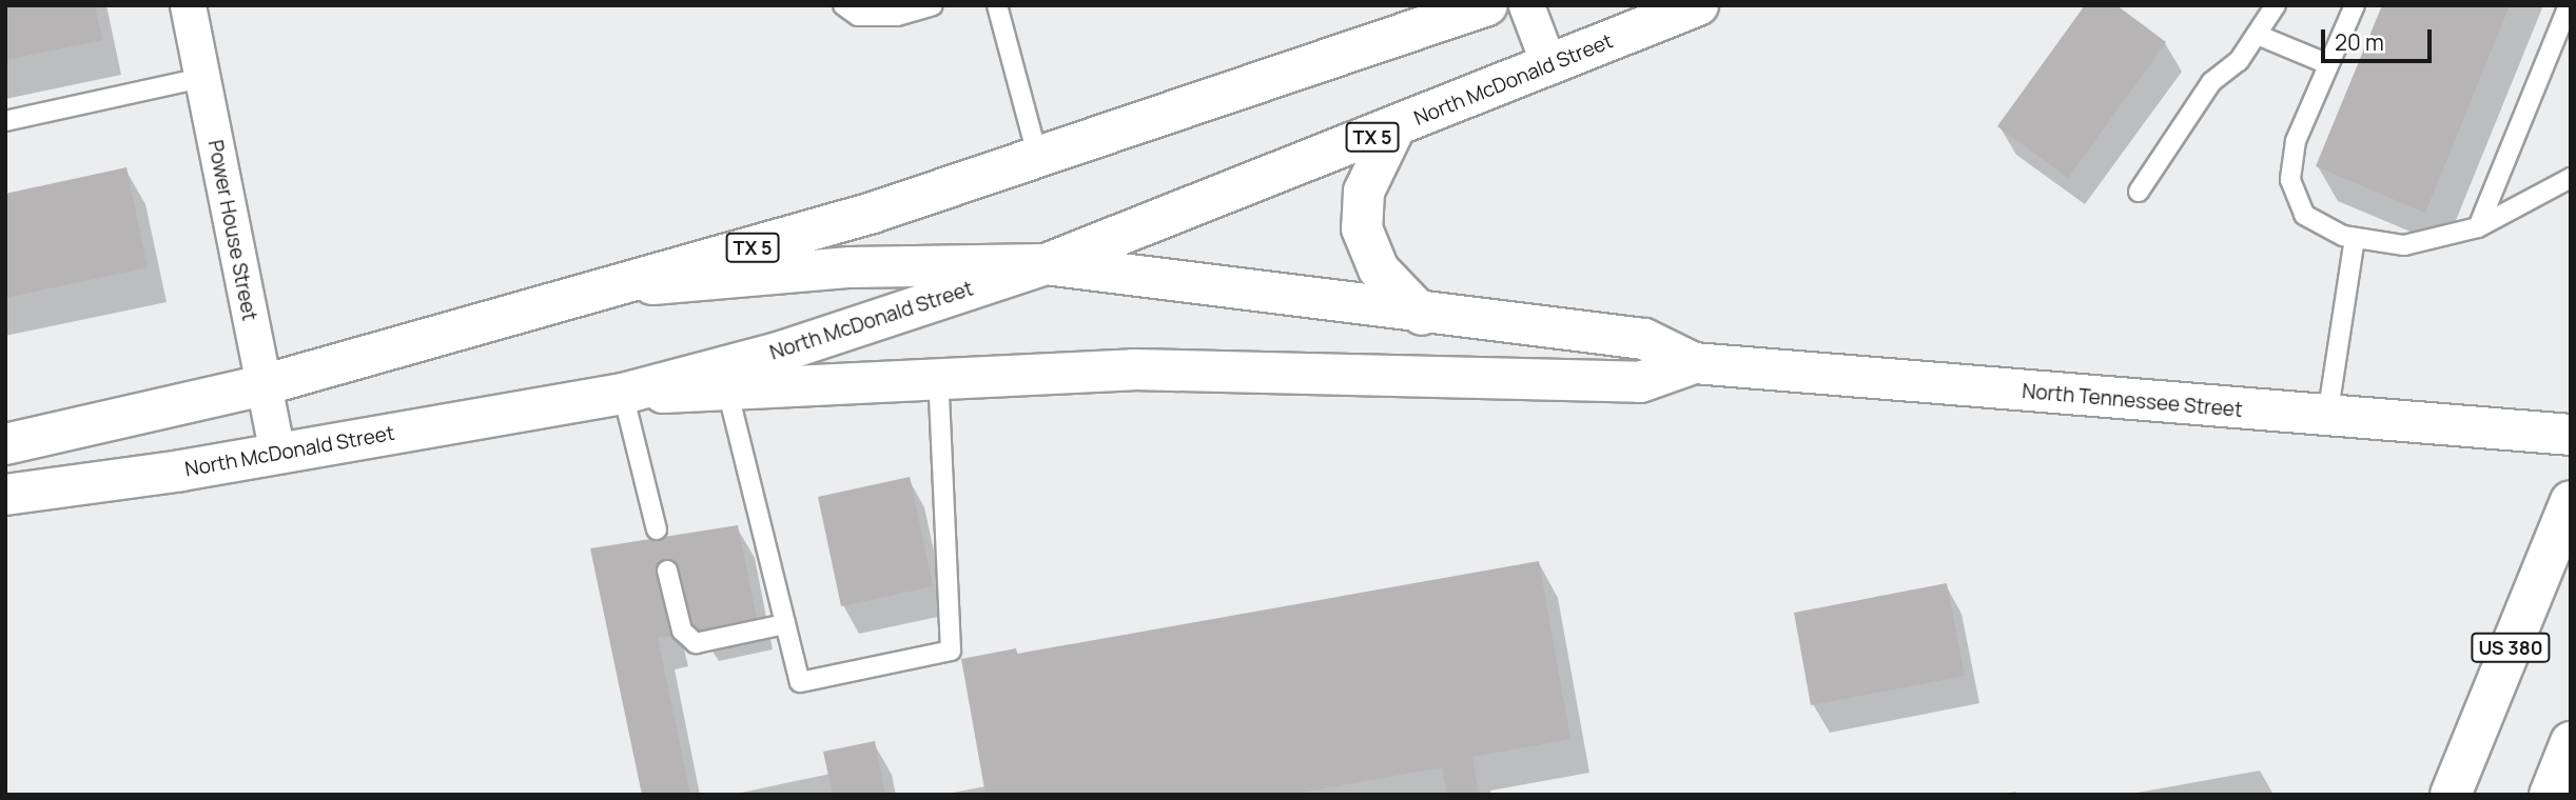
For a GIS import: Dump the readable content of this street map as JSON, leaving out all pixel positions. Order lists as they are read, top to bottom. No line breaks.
{"streets":{"main road":["North McDonald Street","TX 5","North Tennessee Street","US 380"],"street":["Power House Street"]},"crossings":[["North McDonald Street","Power House Street"],["TX 5","Power House Street"]],"scale_bar":"20 m"}
